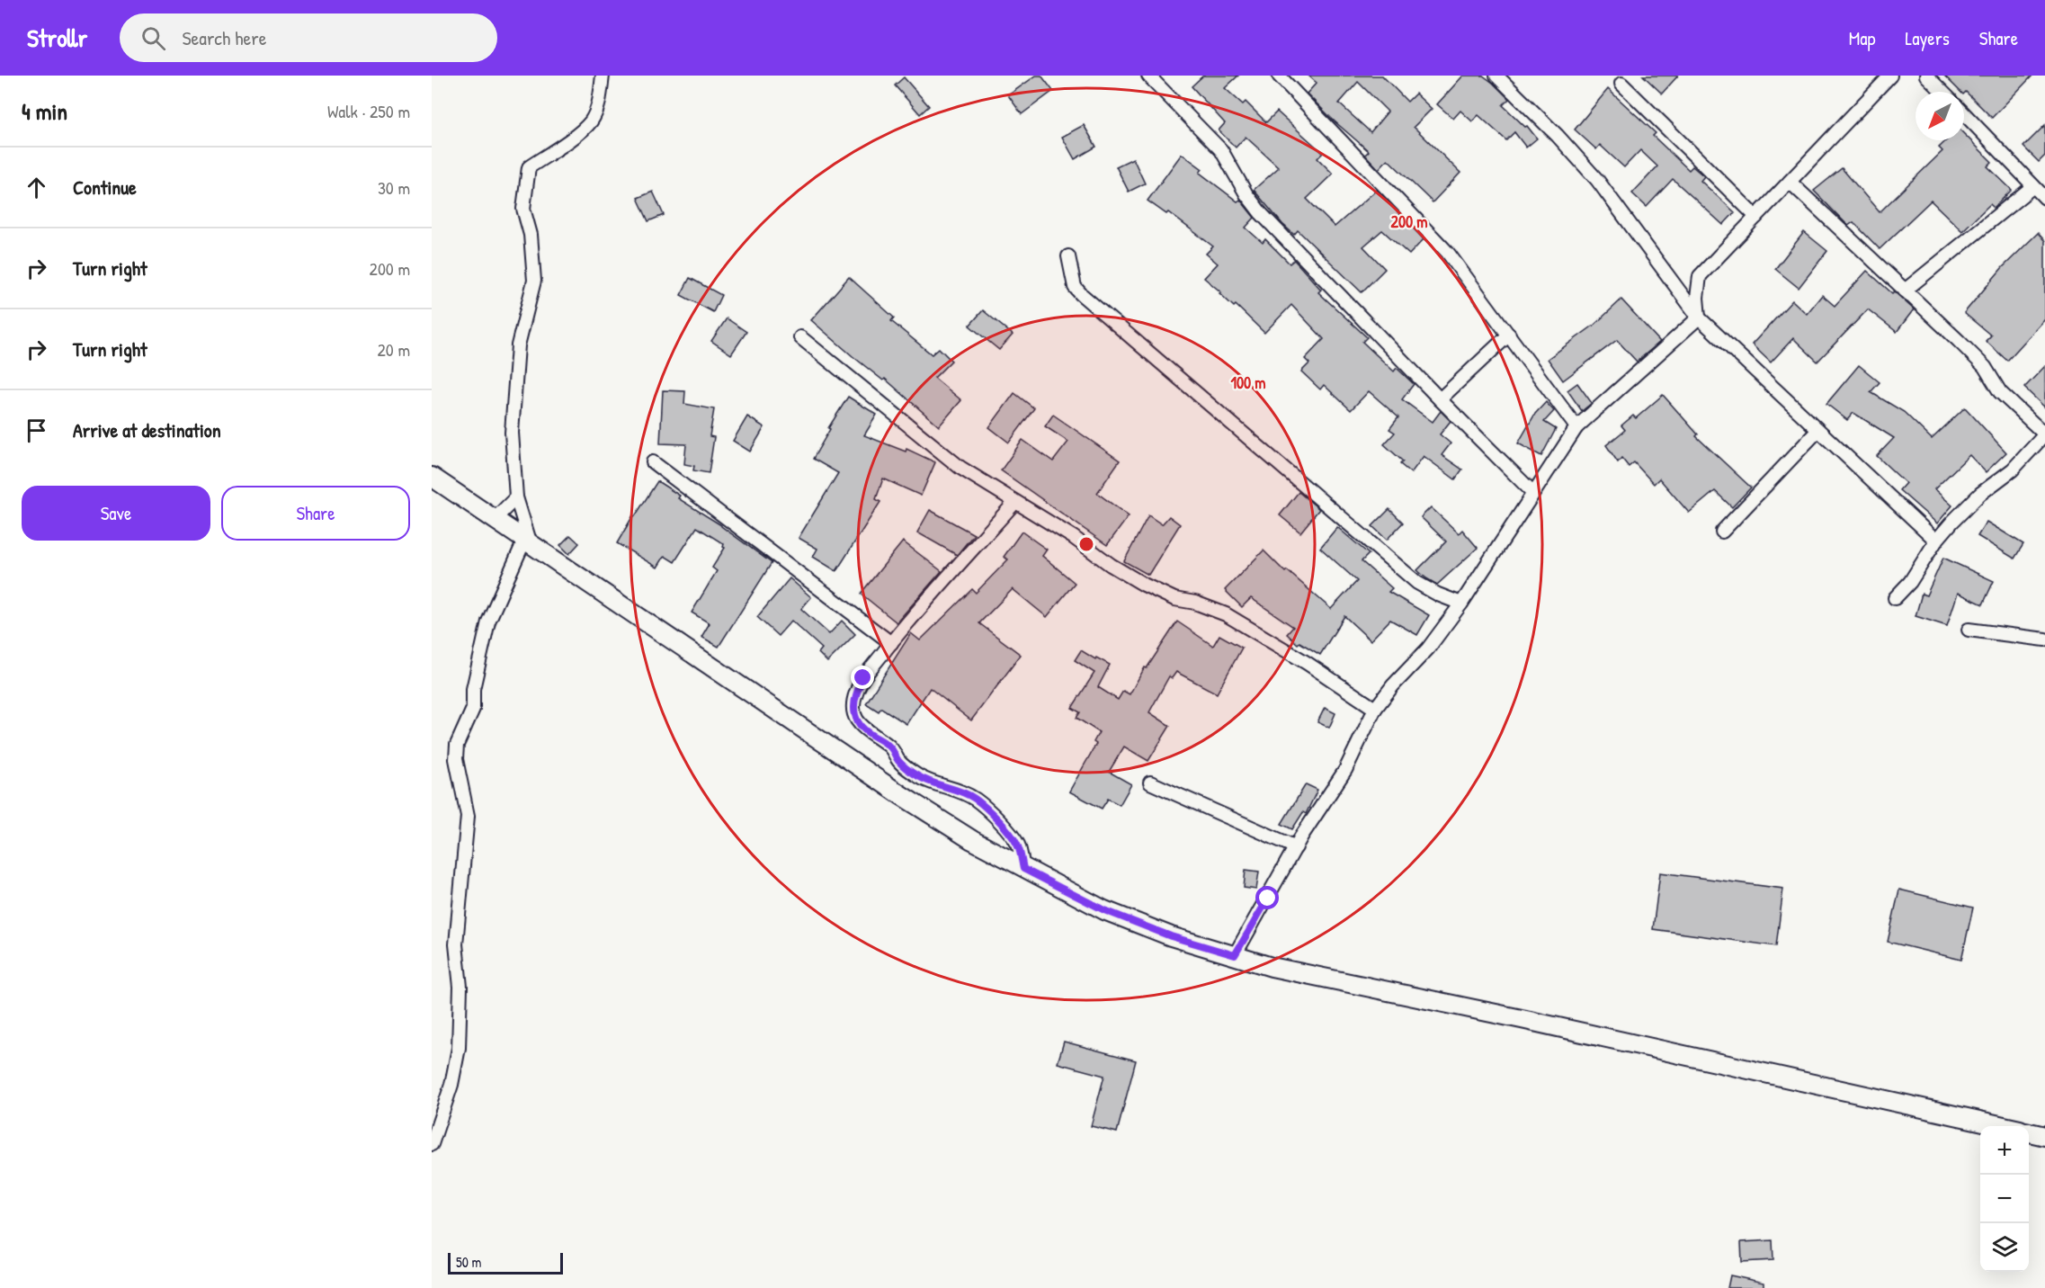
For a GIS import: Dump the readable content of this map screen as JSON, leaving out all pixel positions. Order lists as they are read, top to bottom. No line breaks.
{"scale_bar":"50 m","north":"bottom left","page":{"header":"Strollr","search":"Search here","nav":["Map","Layers","Share"],"heading":["4 min","Walk · 250 m"],"list":[["Continue","30 m"],["Turn right","200 m"],["Turn right","20 m"],"Arrive at destination"],"buttons":["Save","Share"],"map_buttons":["+","−"],"scale":"50 m"},"rings":["200 m","100 m"]}
